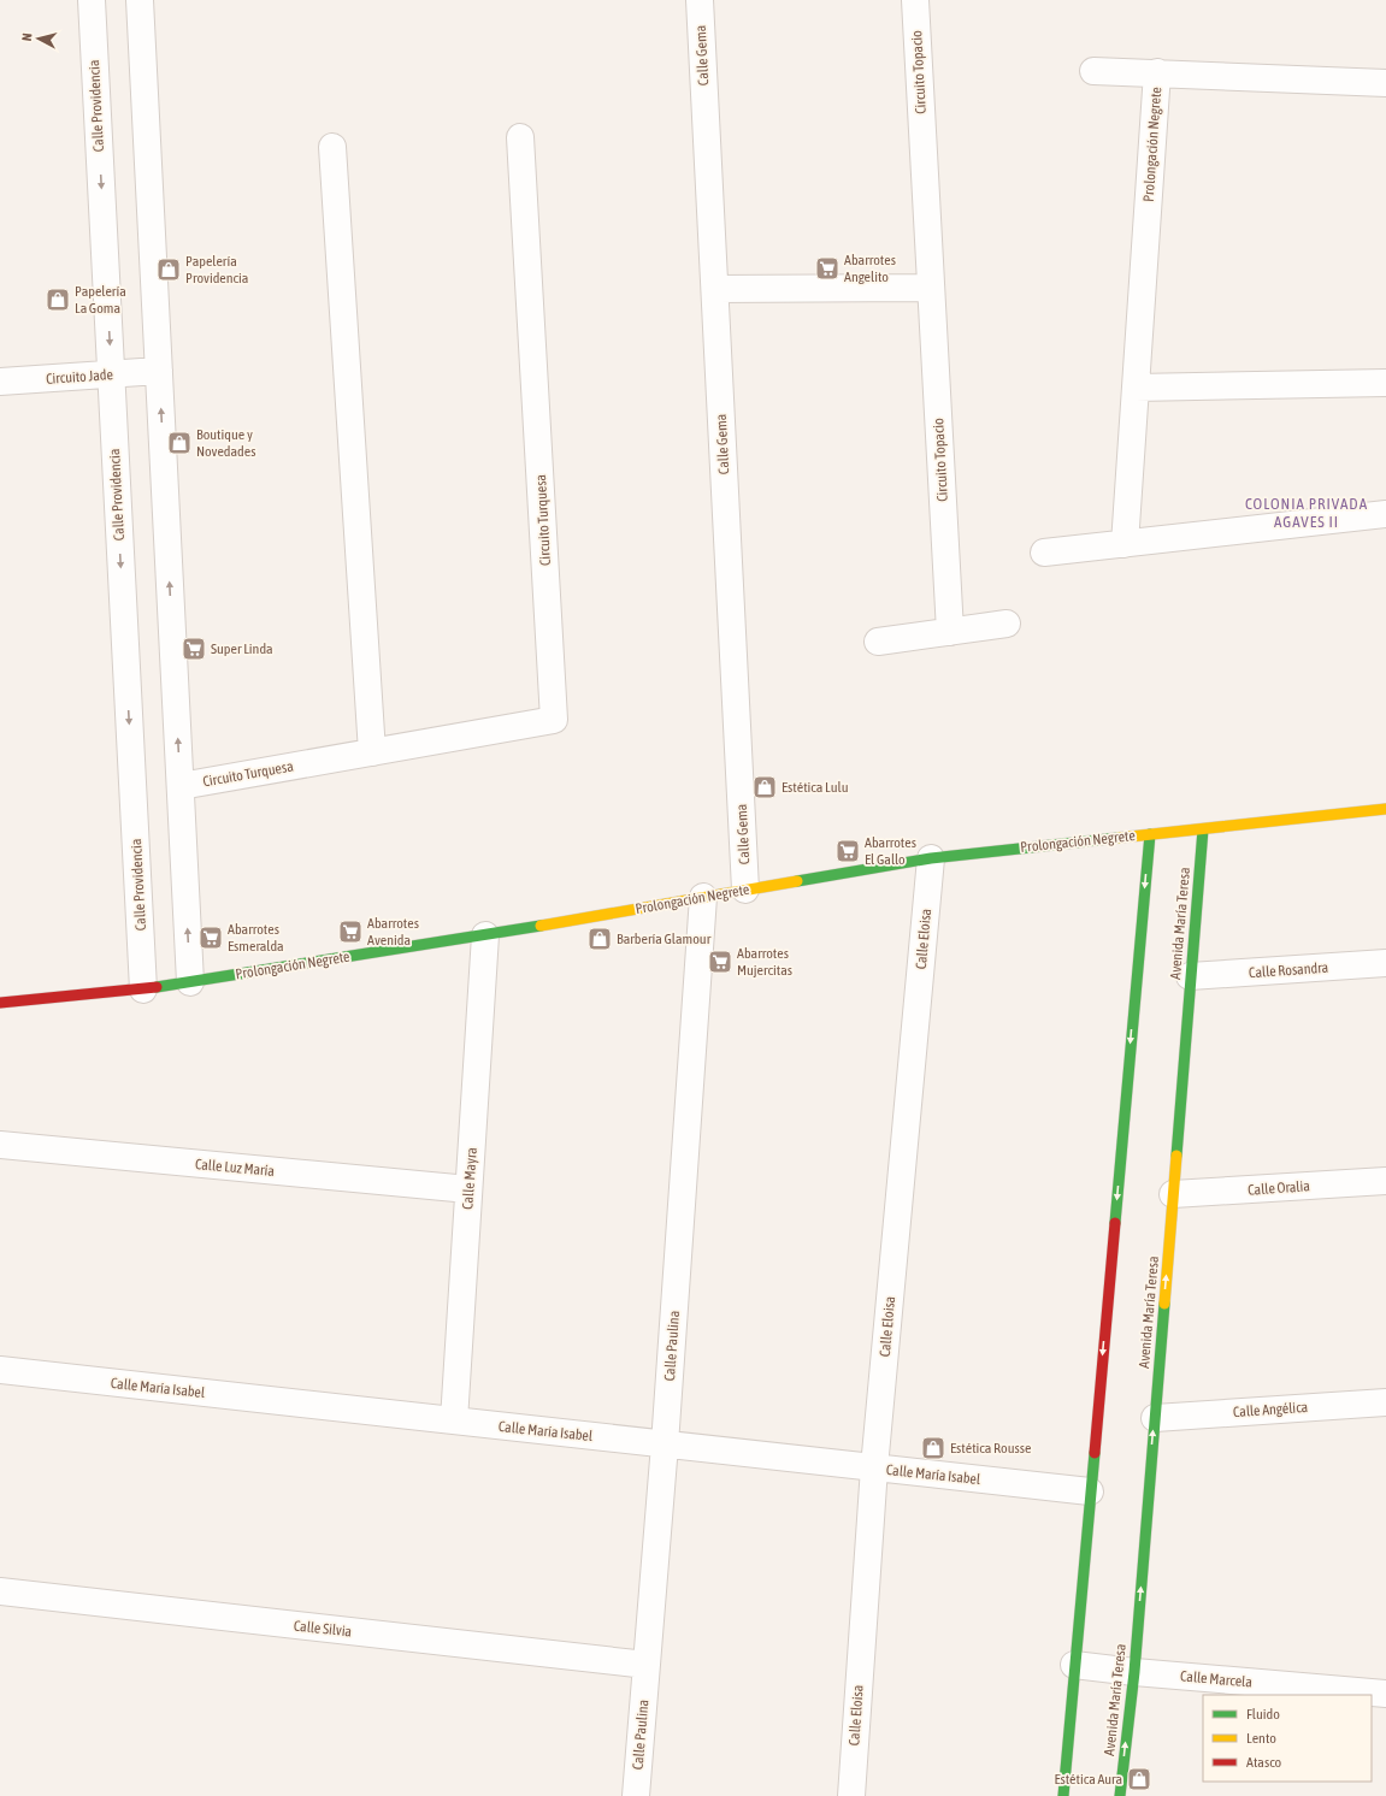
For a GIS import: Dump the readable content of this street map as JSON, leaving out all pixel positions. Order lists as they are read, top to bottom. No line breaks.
{"streets":{"street":["Calle Gema","Circuito Topacio","Calle Providencia","Prolongación Negrete","Circuito Jade","Circuito Turquesa","Avenida María Teresa","Calle Eloisa","Calle Rosandra","Calle Luz María","Calle Mayra","Calle Oralia","Calle Paulina","Calle María Isabel","Calle Angélica","Calle Silvia","Calle Marcela"]},"crossings":[["Calle Gema","Prolongación Negrete"],["Calle Providencia","Prolongación Negrete"],["Calle Providencia","Circuito Jade"],["Prolongación Negrete","Avenida María Teresa"],["Prolongación Negrete","Calle Eloisa"],["Prolongación Negrete","Calle Mayra"],["Prolongación Negrete","Calle Paulina"],["Avenida María Teresa","Calle Rosandra"],["Avenida María Teresa","Calle Oralia"],["Avenida María Teresa","Calle Angélica"],["Avenida María Teresa","Calle Marcela"],["Calle Eloisa","Calle María Isabel"],["Calle Luz María","Calle Mayra"],["Calle Mayra","Calle María Isabel"],["Calle Paulina","Calle María Isabel"],["Calle Paulina","Calle Silvia"]],"districts":["COLONIA PRIVADA AGAVES II"],"places":{"supermarket":["Abarrotes Angelito","Super Linda","Abarrotes El Gallo","Abarrotes Avenida","Abarrotes Esmeralda","Abarrotes Mujercitas"],"shop":["Papelería Providencia","Papelería La Goma","Boutique y Novedades","Estética Lulu","Barbería Glamour","Estética Rousse","Estética Aura"]},"legend":["Fluido","Lento","Atasco"],"north":"left"}
